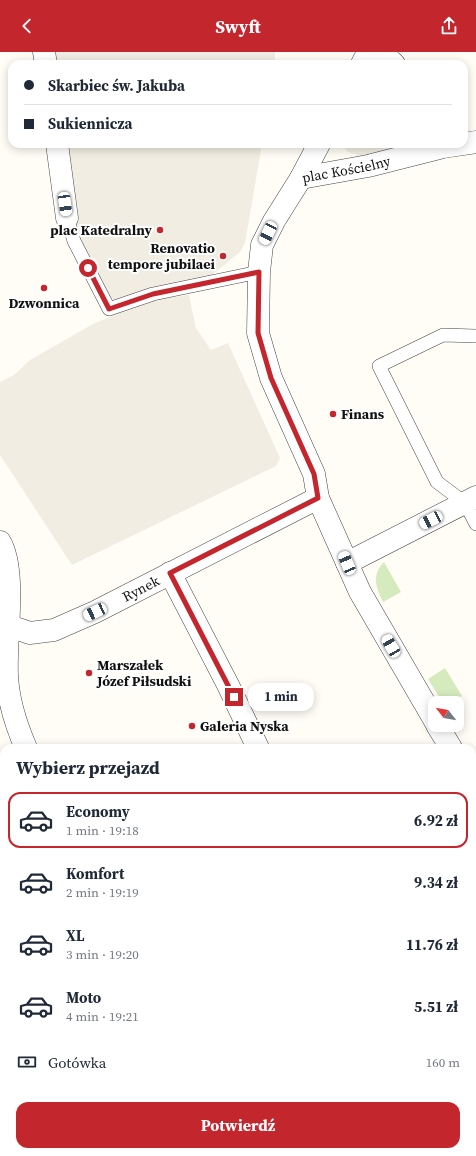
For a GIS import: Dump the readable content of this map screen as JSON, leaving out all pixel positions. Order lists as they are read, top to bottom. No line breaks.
{"streets":{"street":["plac Kościelny","Rynek"]},"places":["plac Katedralny","Renovatio tempore jubilaei","Dzwonnica","Finans","Marszałek Józef Piłsudski","Galeria Nyska"],"north":"top left","page":{"header":"Swyft","banner":["Skarbiec św. Jakuba","Sukiennicza"],"bubble":"1 min","heading":"Wybierz przejazd","list":[{"name":"Economy","note":"1 min · 19:18","value":"6.92 zł"},{"name":"Komfort","note":"2 min · 19:19","value":"9.34 zł"},{"name":"XL","note":"3 min · 19:20","value":"11.76 zł"},{"name":"Moto","note":"4 min · 19:21","value":"5.51 zł"}],"pay":["Gotówka","160 m"],"buttons":"Potwierdź"}}
